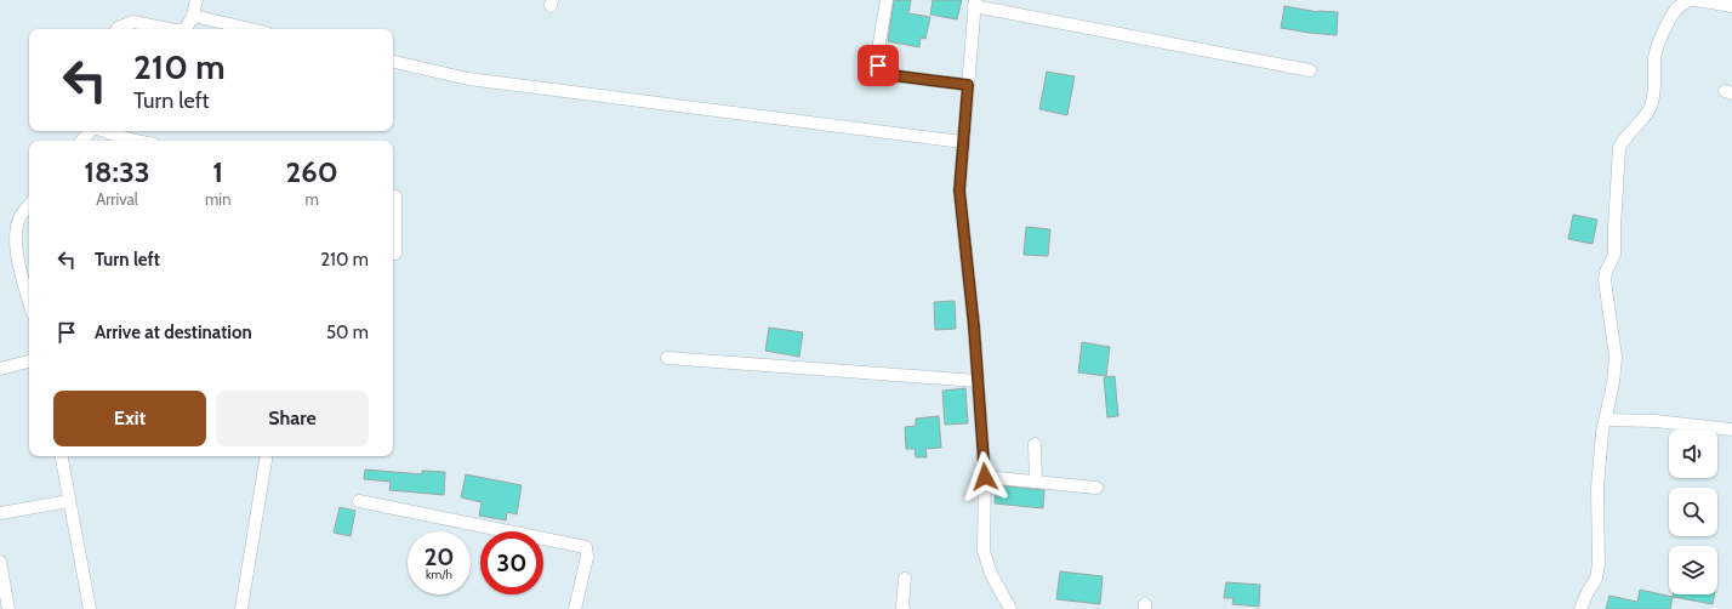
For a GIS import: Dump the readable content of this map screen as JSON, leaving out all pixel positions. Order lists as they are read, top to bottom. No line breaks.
{"page":{"turn":["210 m","Turn left"],"eta":["18:33","Arrival","1","min","260","m"],"list":[{"name":"Turn left","value":"210 m"},{"name":"Arrive at destination","value":"50 m"}],"buttons":["Exit","Share"],"speed":"20 km/h","limit":"30"}}
